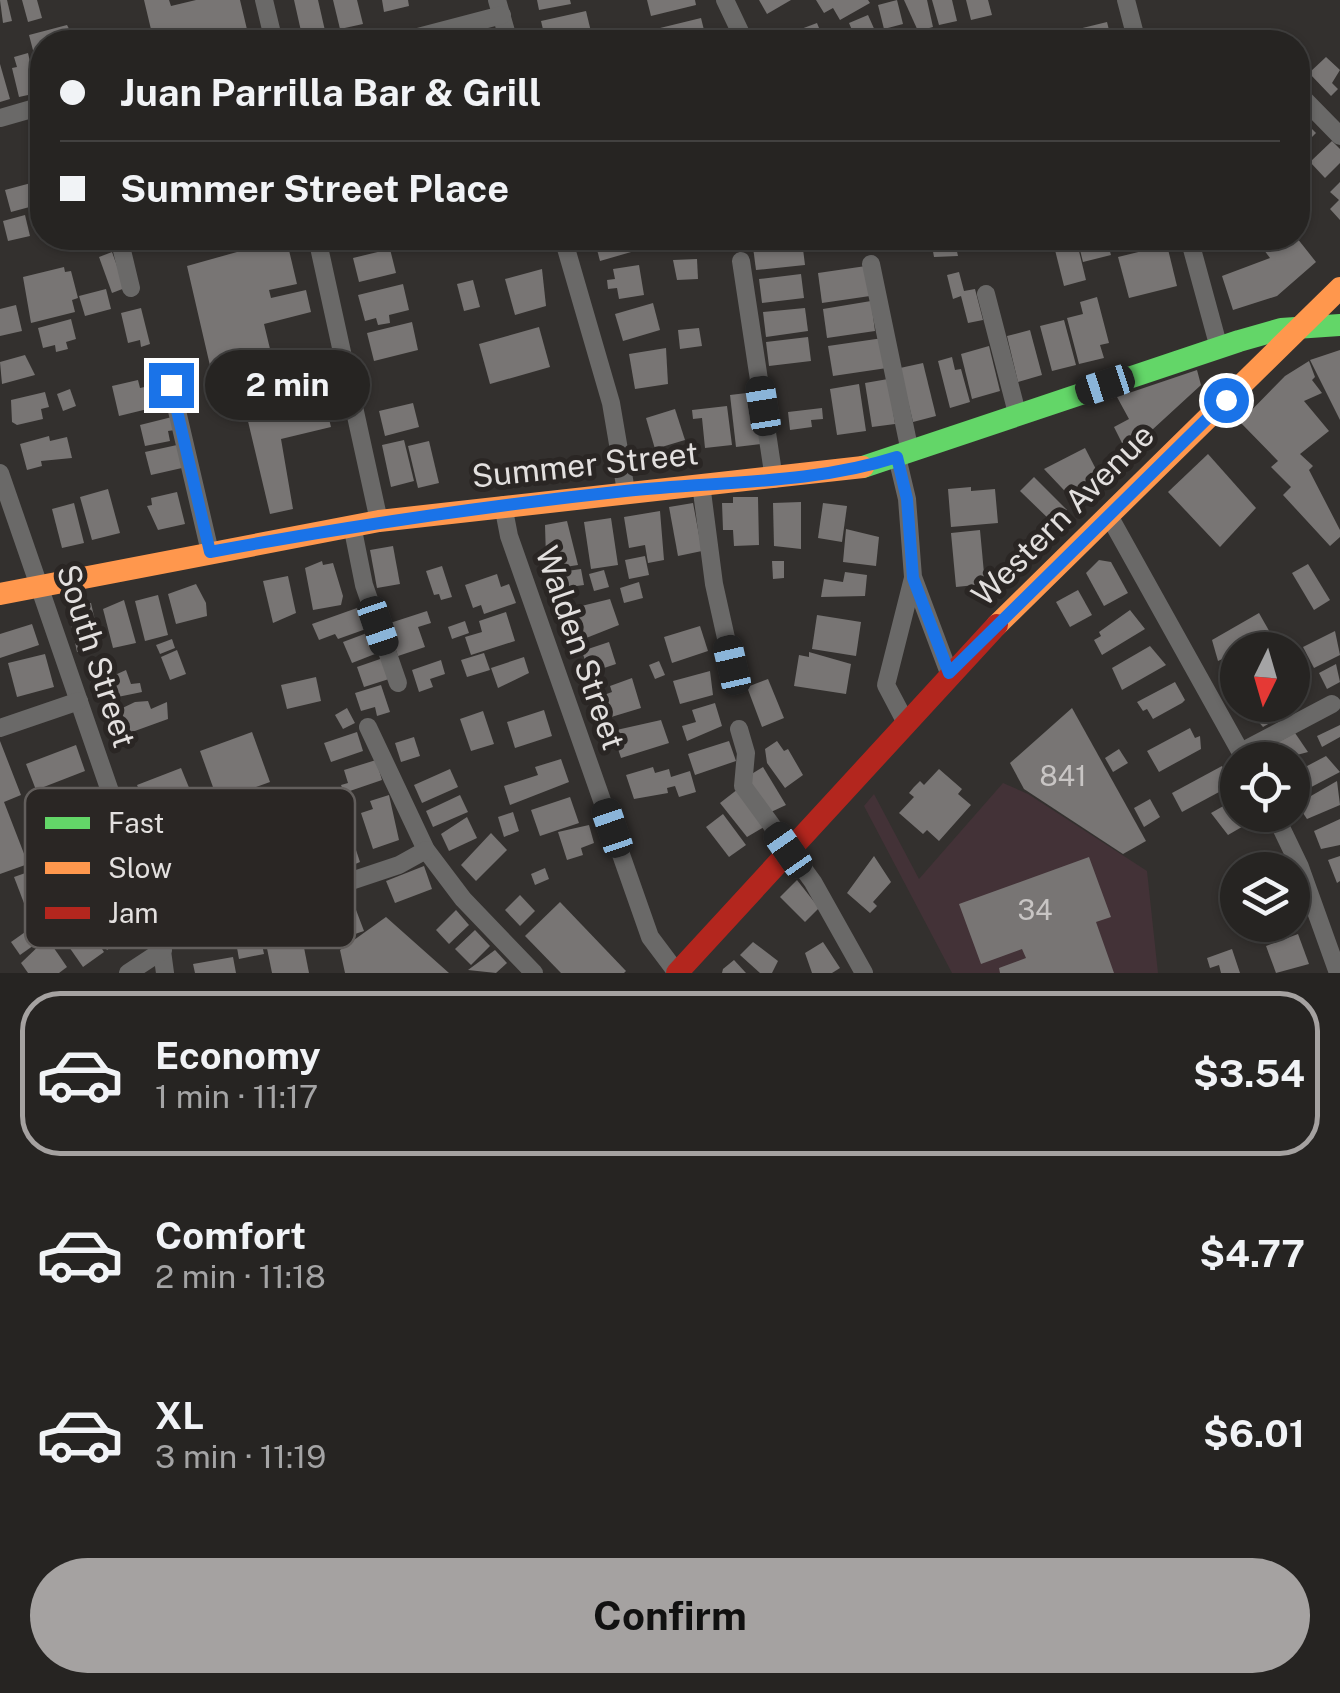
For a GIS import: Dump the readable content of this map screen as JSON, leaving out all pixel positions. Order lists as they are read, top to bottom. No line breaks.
{"streets":{"main road":["Summer Street","Western Avenue"],"street":["Walden Street","South Street"]},"crossings":[["Summer Street","Western Avenue"],["Summer Street","Walden Street"],["Summer Street","South Street"],["Western Avenue","Walden Street"]],"house_numbers":["841","34"],"legend":["Fast","Slow","Jam"],"north":"bottom","page":{"banner":["Juan Parrilla Bar & Grill","Summer Street Place"],"bubble":"2 min","list":[{"name":"Economy","note":"1 min · 11:17","value":"$3.54"},{"name":"Comfort","note":"2 min · 11:18","value":"$4.77"},{"name":"XL","note":"3 min · 11:19","value":"$6.01"}],"buttons":"Confirm"}}
